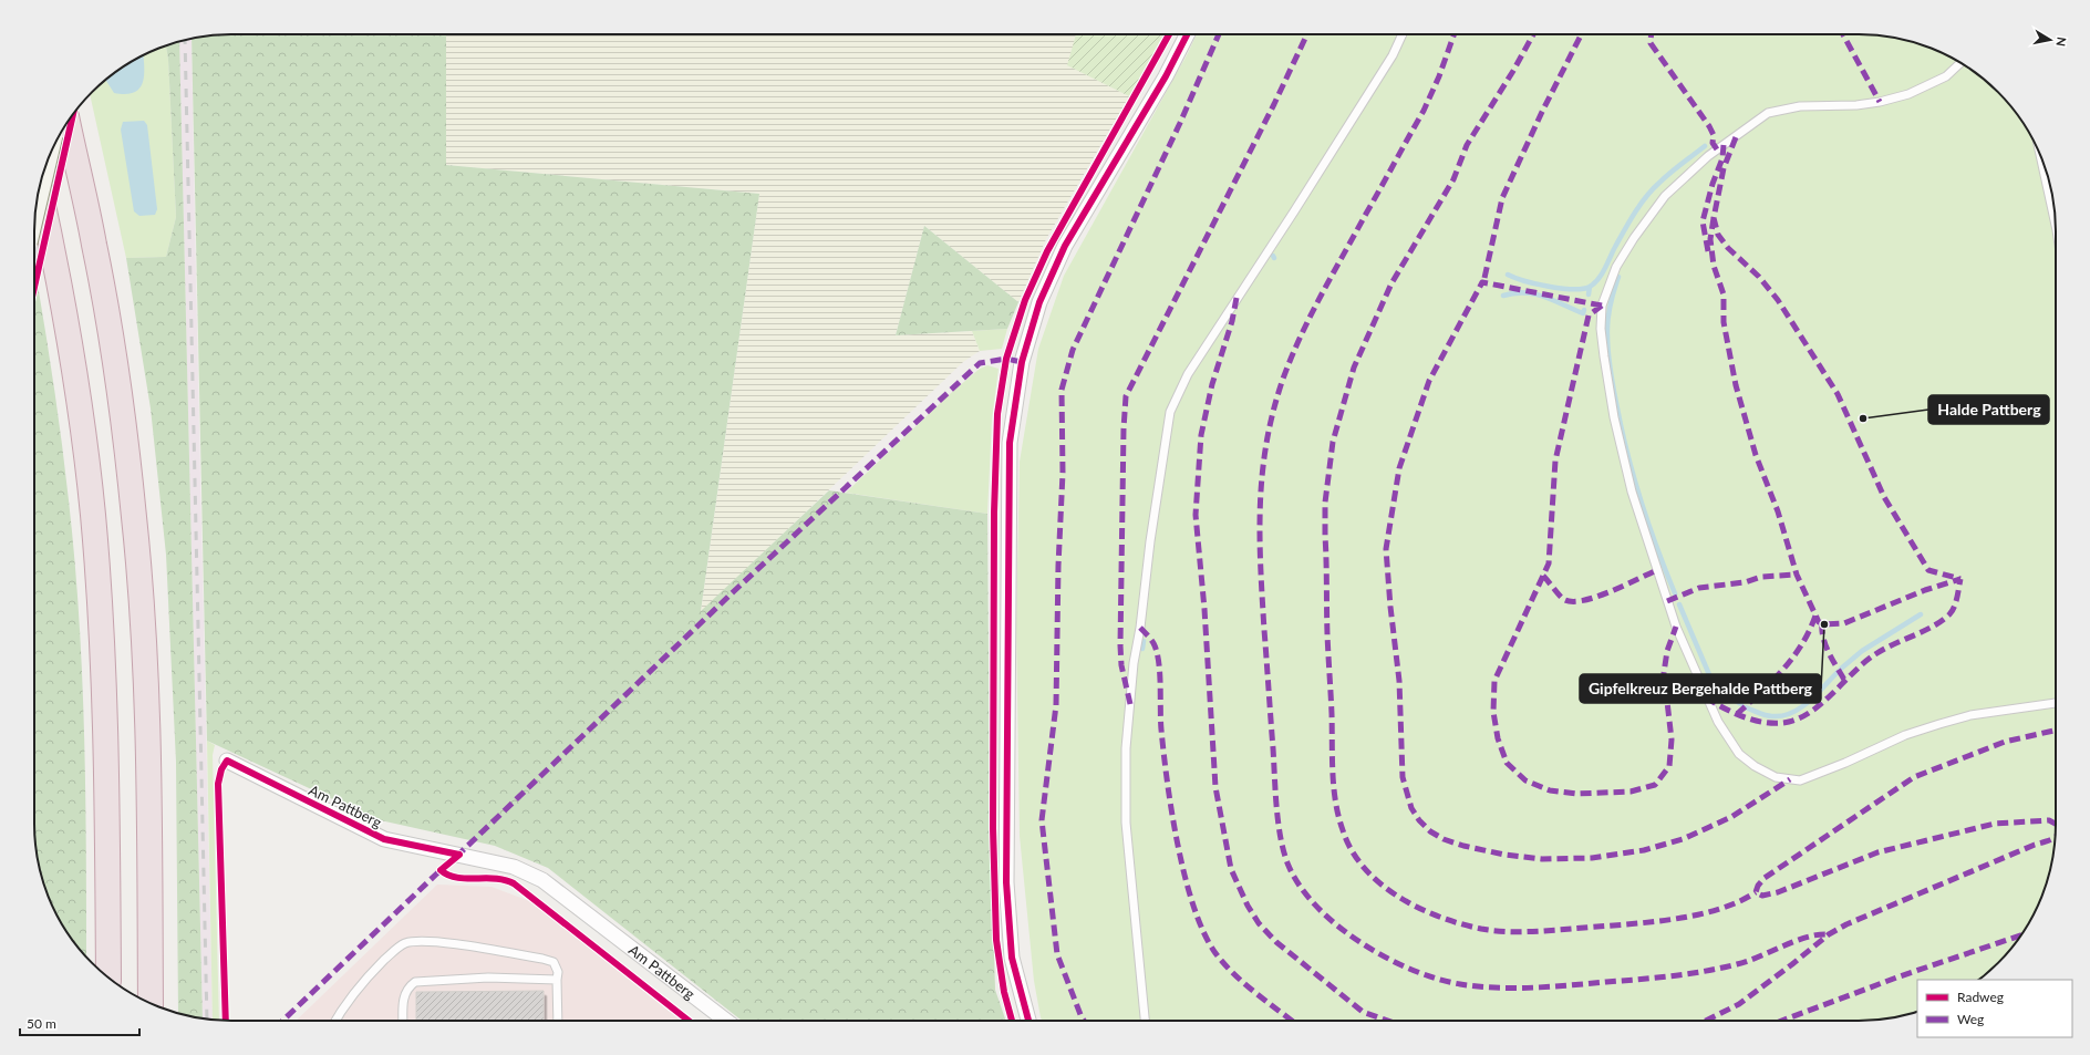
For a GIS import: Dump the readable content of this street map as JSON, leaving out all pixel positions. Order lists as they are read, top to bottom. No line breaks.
{"streets":{"street":["Am Pattberg"]},"places":["Halde Pattberg","Gipfelkreuz Bergehalde Pattberg"],"legend":["Radweg","Weg"],"scale_bar":"50 m","north":"right"}
